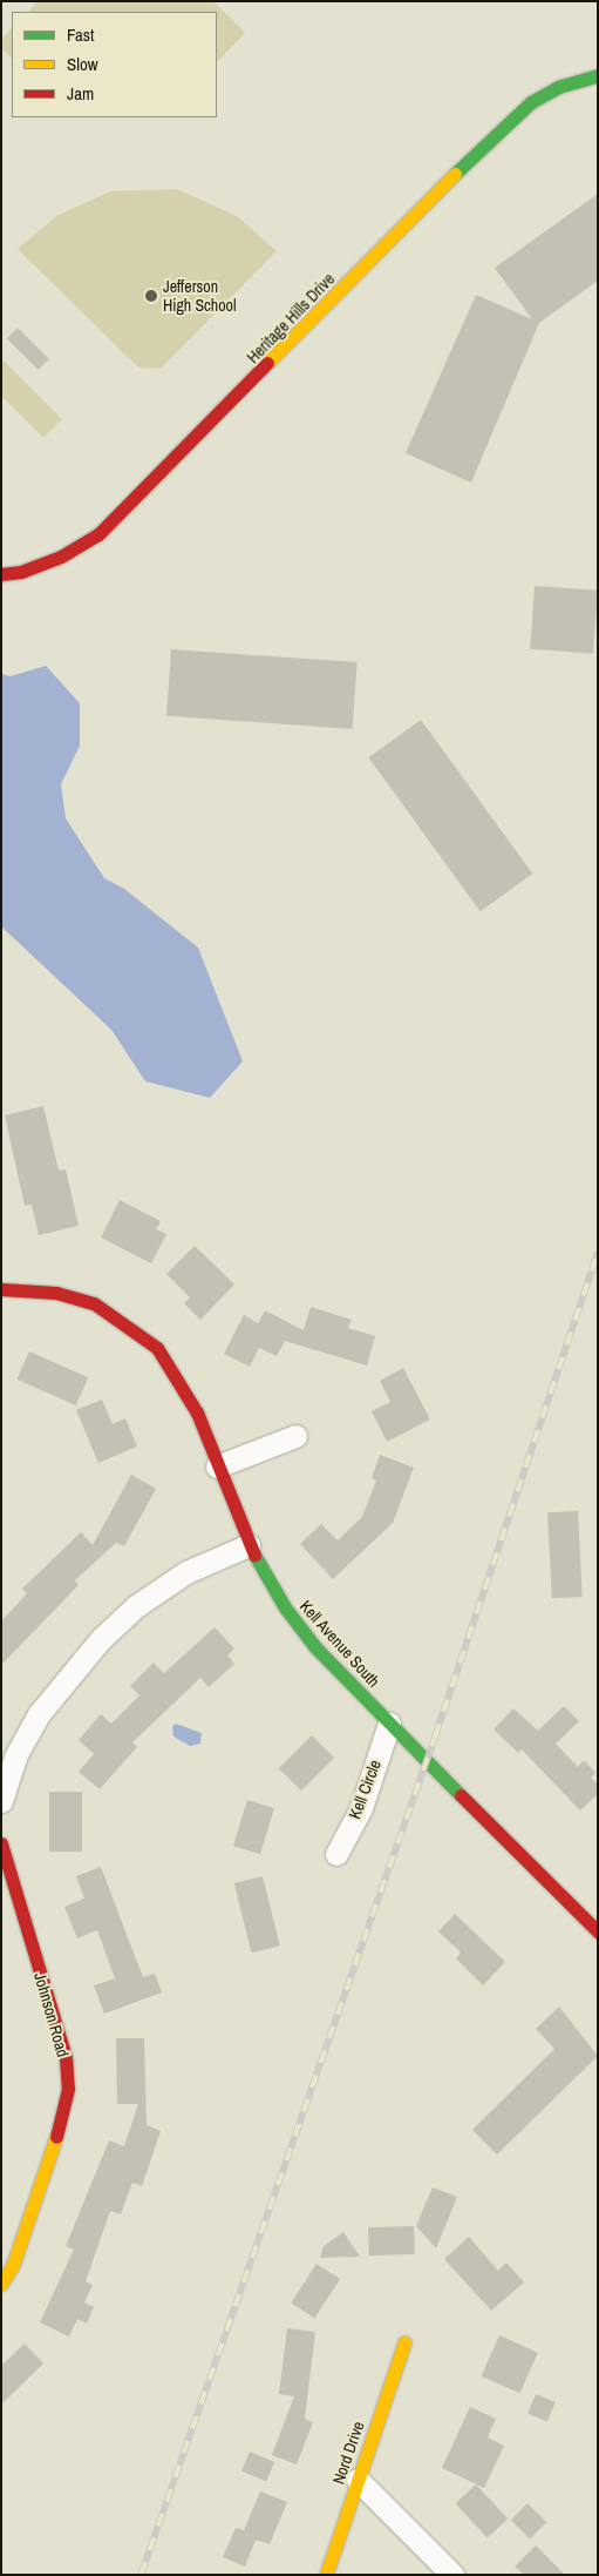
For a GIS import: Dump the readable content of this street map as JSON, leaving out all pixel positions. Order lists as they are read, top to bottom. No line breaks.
{"streets":{"street":["Heritage Hills Drive","Kell Avenue South","Kell Circle","Johnson Road","Nord Drive"]},"crossings":[["Kell Avenue South","Kell Circle"]],"places":["Jefferson High School"],"legend":["Fast","Slow","Jam"]}
